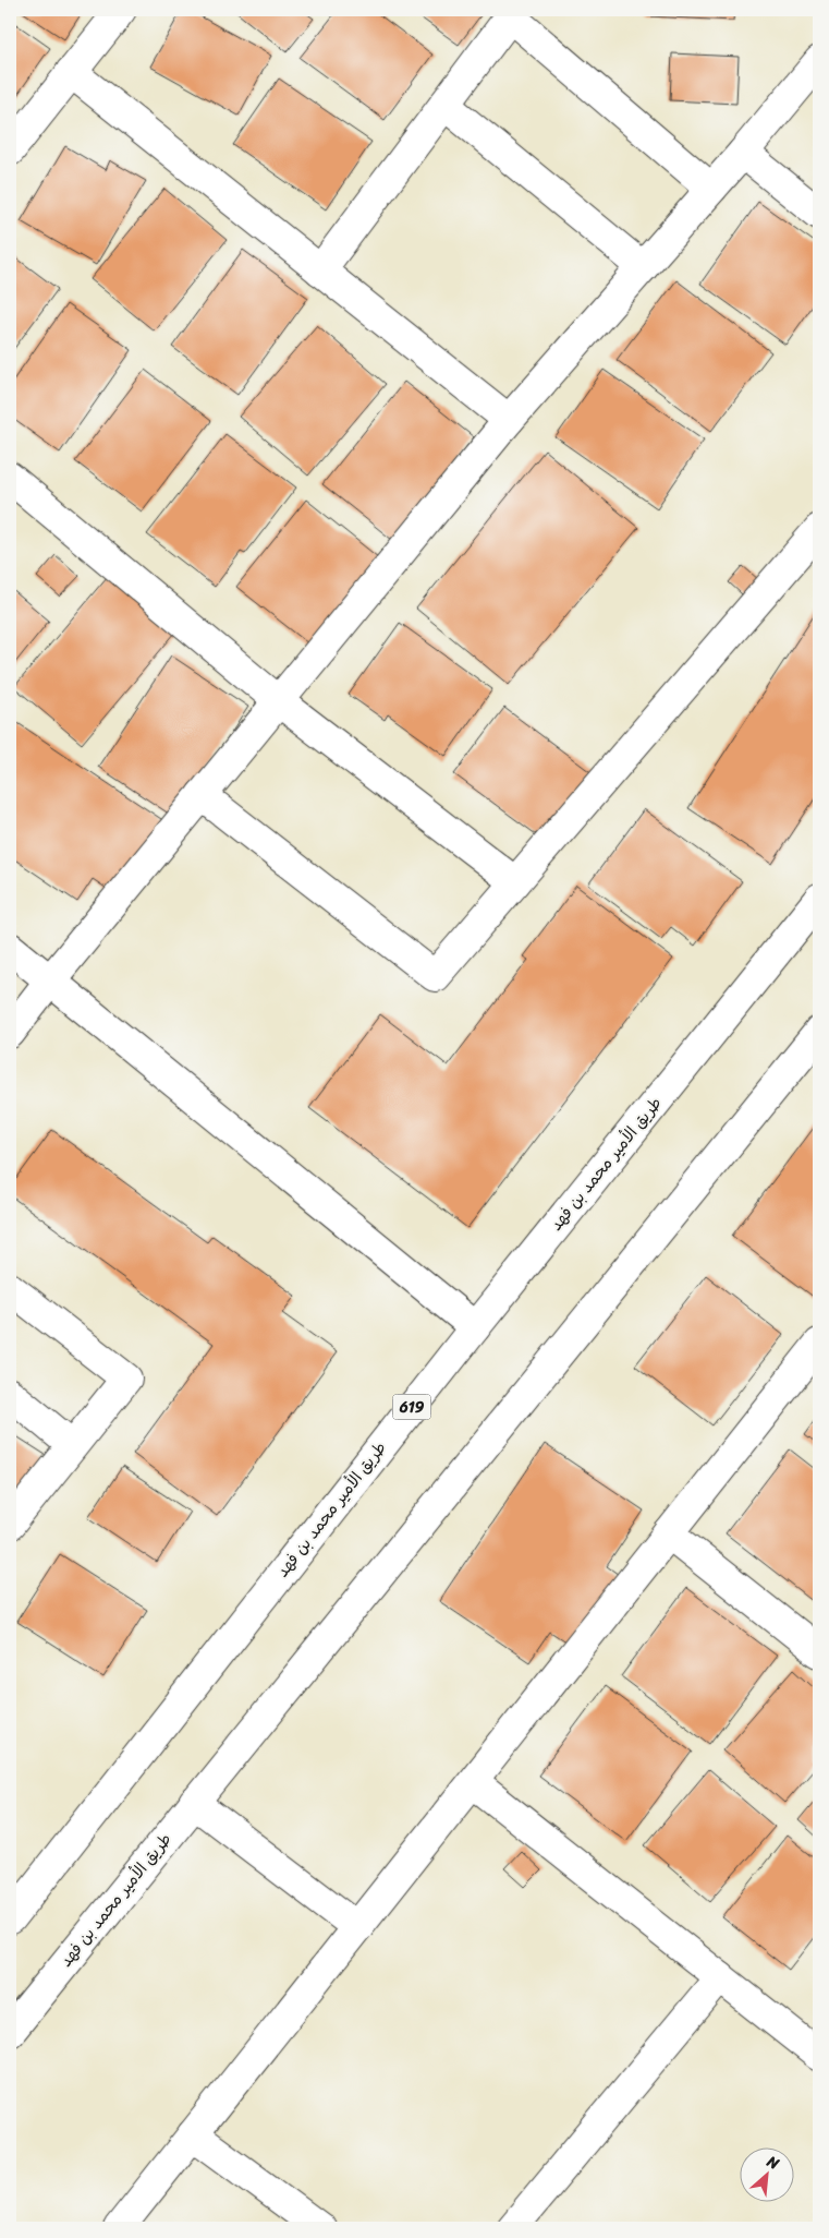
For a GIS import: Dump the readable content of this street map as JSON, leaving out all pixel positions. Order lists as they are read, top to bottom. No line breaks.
{"streets":{"main road":["طريق الأمير محمد بن فهد","619"]},"north":"top right"}
